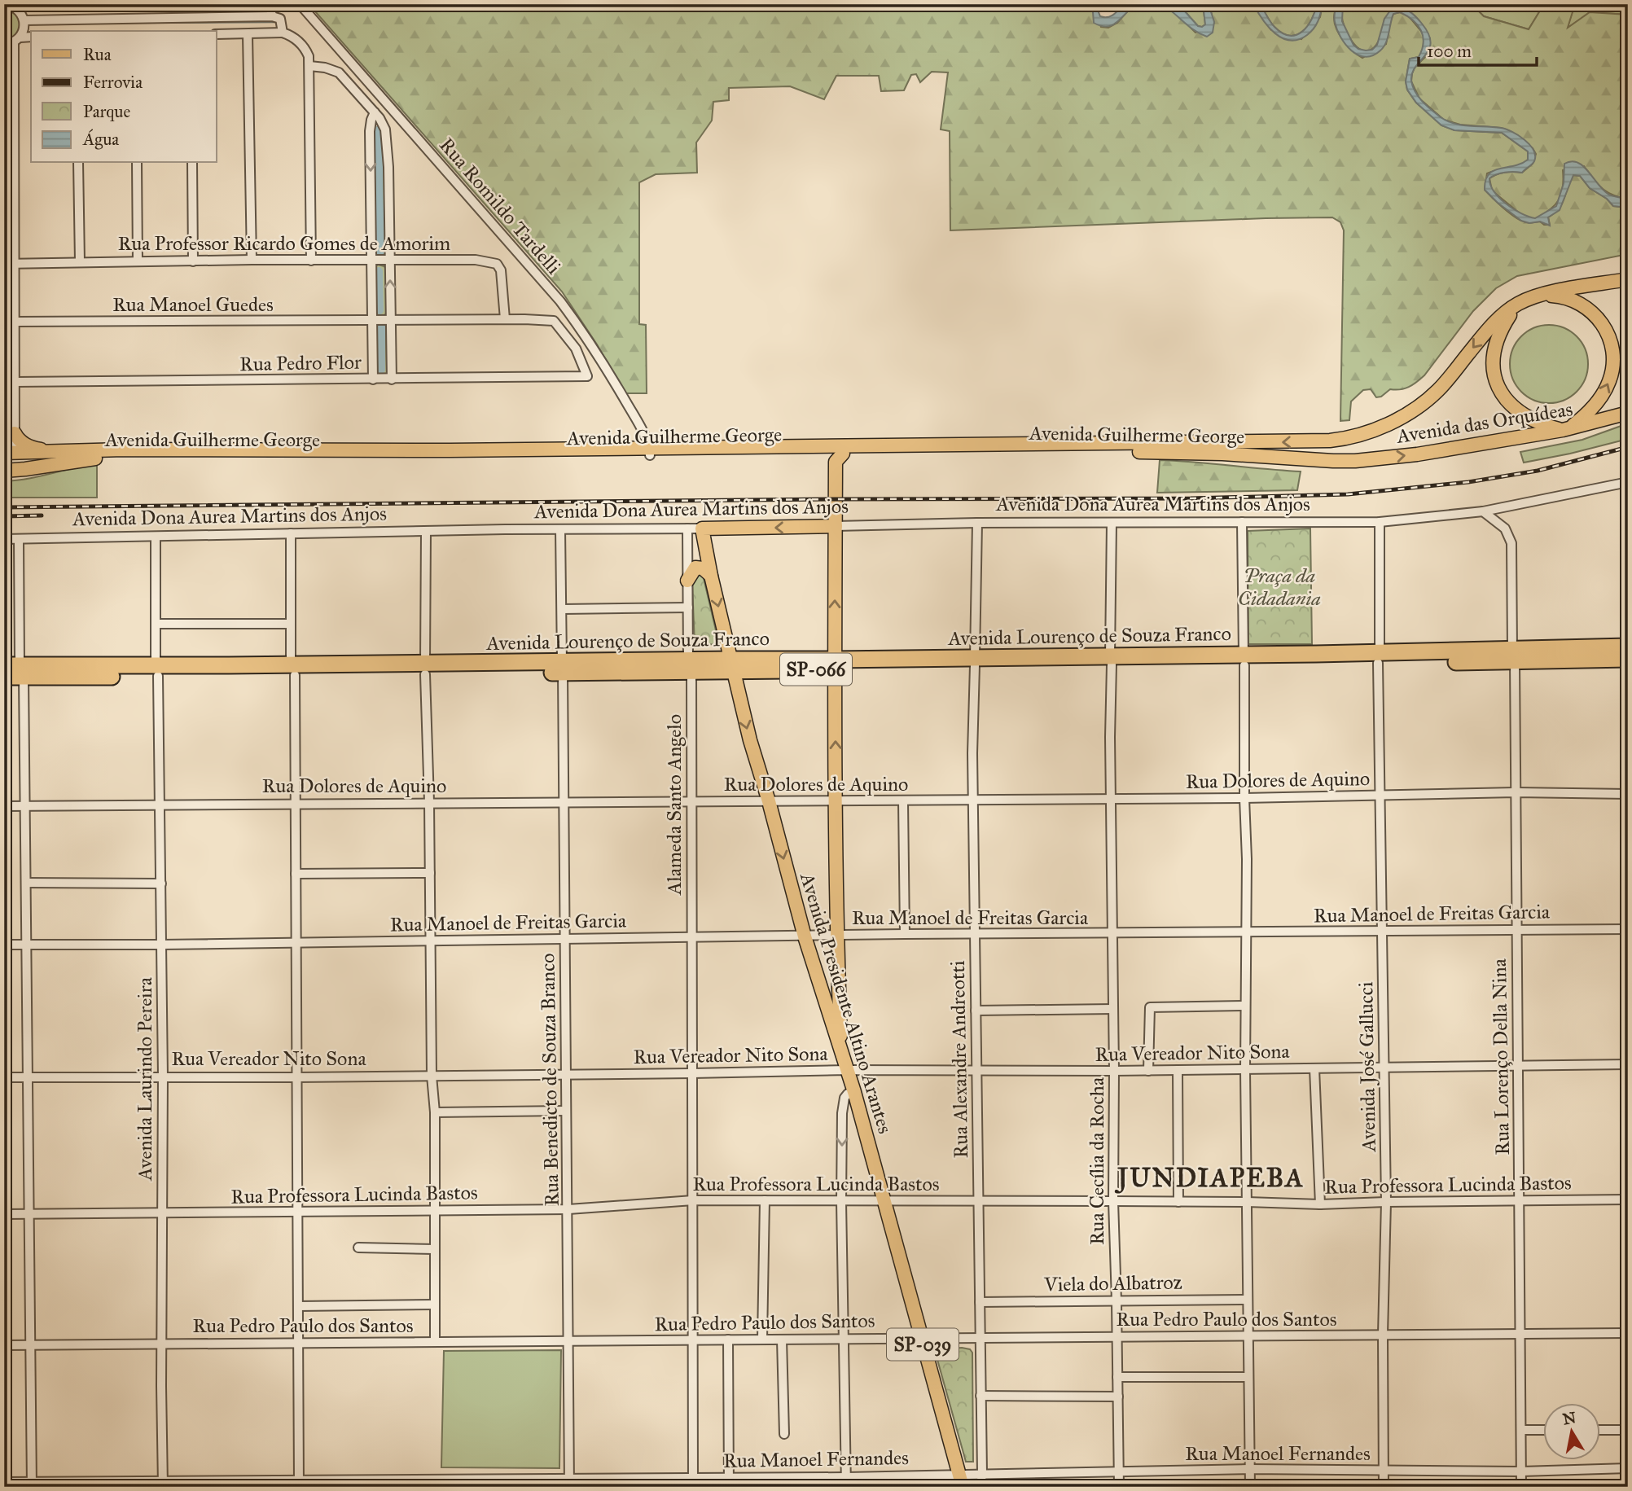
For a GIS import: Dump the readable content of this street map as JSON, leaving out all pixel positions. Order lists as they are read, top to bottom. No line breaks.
{"streets":{"highway":["Avenida Lourenço de Souza Franco","SP-066"],"main road":["Avenida das Orquídeas","Avenida Guilherme George","Avenida Dona Aurea Martins dos Anjos","Avenida Presidente Altino Arantes","SP-039"],"street":["Rua Romildo Tardelli","Rua Professor Ricardo Gomes de Amorim","Rua Manoel Guedes","Rua Pedro Flor","Rua Dolores de Aquino","Alameda Santo Angelo","Rua Manoel de Freitas Garcia","Rua Vereador Nito Sona","Rua Lorenço Della Nina","Rua Alexandre Andreotti","Avenida José Gallucci","Avenida Laurindo Pereira","Rua Benedicto de Souza Branco","Rua Cecília da Rocha","Rua Professora Lucinda Bastos","Viela do Albatroz","Rua Pedro Paulo dos Santos","Rua Manoel Fernandes"]},"crossings":[["Rua Romildo Tardelli","Avenida Guilherme George"],["Rua Professor Ricardo Gomes de Amorim","Rua Manoel Guedes"],["Rua Manoel Guedes","Rua Pedro Flor"],["Avenida das Orquídeas","Avenida Guilherme George"],["Avenida Dona Aurea Martins dos Anjos","Alameda Santo Angelo"],["Avenida Dona Aurea Martins dos Anjos","Avenida Presidente Altino Arantes"],["Avenida Dona Aurea Martins dos Anjos","Rua Lorenço Della Nina"],["Avenida Dona Aurea Martins dos Anjos","Rua Alexandre Andreotti"],["Avenida Dona Aurea Martins dos Anjos","Avenida José Gallucci"],["Avenida Dona Aurea Martins dos Anjos","Avenida Laurindo Pereira"],["Avenida Dona Aurea Martins dos Anjos","Rua Benedicto de Souza Branco"],["Avenida Dona Aurea Martins dos Anjos","Rua Cecília da Rocha"],["Avenida Lourenço de Souza Franco","Alameda Santo Angelo"],["Avenida Lourenço de Souza Franco","Avenida Presidente Altino Arantes"],["Avenida Lourenço de Souza Franco","Rua Lorenço Della Nina"],["Avenida Lourenço de Souza Franco","Rua Alexandre Andreotti"],["Avenida Lourenço de Souza Franco","Avenida José Gallucci"],["Avenida Lourenço de Souza Franco","Avenida Laurindo Pereira"],["Avenida Lourenço de Souza Franco","Rua Benedicto de Souza Branco"],["Avenida Lourenço de Souza Franco","Rua Cecília da Rocha"],["Rua Dolores de Aquino","Alameda Santo Angelo"],["Rua Dolores de Aquino","Avenida Presidente Altino Arantes"],["Rua Dolores de Aquino","Rua Lorenço Della Nina"],["Rua Dolores de Aquino","Rua Alexandre Andreotti"],["Rua Dolores de Aquino","Avenida José Gallucci"],["Rua Dolores de Aquino","Avenida Laurindo Pereira"],["Rua Dolores de Aquino","Rua Benedicto de Souza Branco"],["Rua Dolores de Aquino","Rua Cecília da Rocha"],["Alameda Santo Angelo","Rua Manoel de Freitas Garcia"],["Alameda Santo Angelo","Rua Vereador Nito Sona"],["Alameda Santo Angelo","Rua Professora Lucinda Bastos"],["Alameda Santo Angelo","Rua Pedro Paulo dos Santos"],["Alameda Santo Angelo","Rua Manoel Fernandes"],["Rua Manoel de Freitas Garcia","Avenida Presidente Altino Arantes"],["Rua Manoel de Freitas Garcia","Rua Lorenço Della Nina"],["Rua Manoel de Freitas Garcia","Rua Alexandre Andreotti"],["Rua Manoel de Freitas Garcia","Avenida José Gallucci"],["Rua Manoel de Freitas Garcia","Avenida Laurindo Pereira"],["Rua Manoel de Freitas Garcia","Rua Benedicto de Souza Branco"],["Rua Manoel de Freitas Garcia","Rua Cecília da Rocha"],["Avenida Presidente Altino Arantes","Rua Vereador Nito Sona"],["Avenida Presidente Altino Arantes","Rua Professora Lucinda Bastos"],["Avenida Presidente Altino Arantes","Rua Pedro Paulo dos Santos"],["Avenida Presidente Altino Arantes","Rua Manoel Fernandes"],["Rua Vereador Nito Sona","Rua Lorenço Della Nina"],["Rua Vereador Nito Sona","Rua Alexandre Andreotti"],["Rua Vereador Nito Sona","Avenida José Gallucci"],["Rua Vereador Nito Sona","Avenida Laurindo Pereira"],["Rua Vereador Nito Sona","Rua Benedicto de Souza Branco"],["Rua Vereador Nito Sona","Rua Cecília da Rocha"],["Rua Lorenço Della Nina","Rua Professora Lucinda Bastos"],["Rua Lorenço Della Nina","Rua Pedro Paulo dos Santos"],["Rua Lorenço Della Nina","Rua Manoel Fernandes"],["Rua Alexandre Andreotti","Rua Professora Lucinda Bastos"],["Rua Alexandre Andreotti","Viela do Albatroz"],["Rua Alexandre Andreotti","Rua Pedro Paulo dos Santos"],["Rua Alexandre Andreotti","Rua Manoel Fernandes"],["Avenida José Gallucci","Rua Professora Lucinda Bastos"],["Avenida José Gallucci","Rua Pedro Paulo dos Santos"],["Avenida José Gallucci","Rua Manoel Fernandes"],["Avenida Laurindo Pereira","Rua Professora Lucinda Bastos"],["Avenida Laurindo Pereira","Rua Pedro Paulo dos Santos"],["Avenida Laurindo Pereira","Rua Manoel Fernandes"],["Rua Benedicto de Souza Branco","Rua Professora Lucinda Bastos"],["Rua Benedicto de Souza Branco","Rua Pedro Paulo dos Santos"],["Rua Benedicto de Souza Branco","Rua Manoel Fernandes"],["Rua Cecília da Rocha","Rua Professora Lucinda Bastos"],["Rua Cecília da Rocha","Viela do Albatroz"],["Rua Cecília da Rocha","Rua Pedro Paulo dos Santos"],["Rua Cecília da Rocha","Rua Manoel Fernandes"]],"districts":["JUNDIAPEBA"],"parks":["Praça da Cidadania"],"legend":["Rua","Ferrovia","Parque","Água"],"scale_bar":"100 m","north":"top"}
